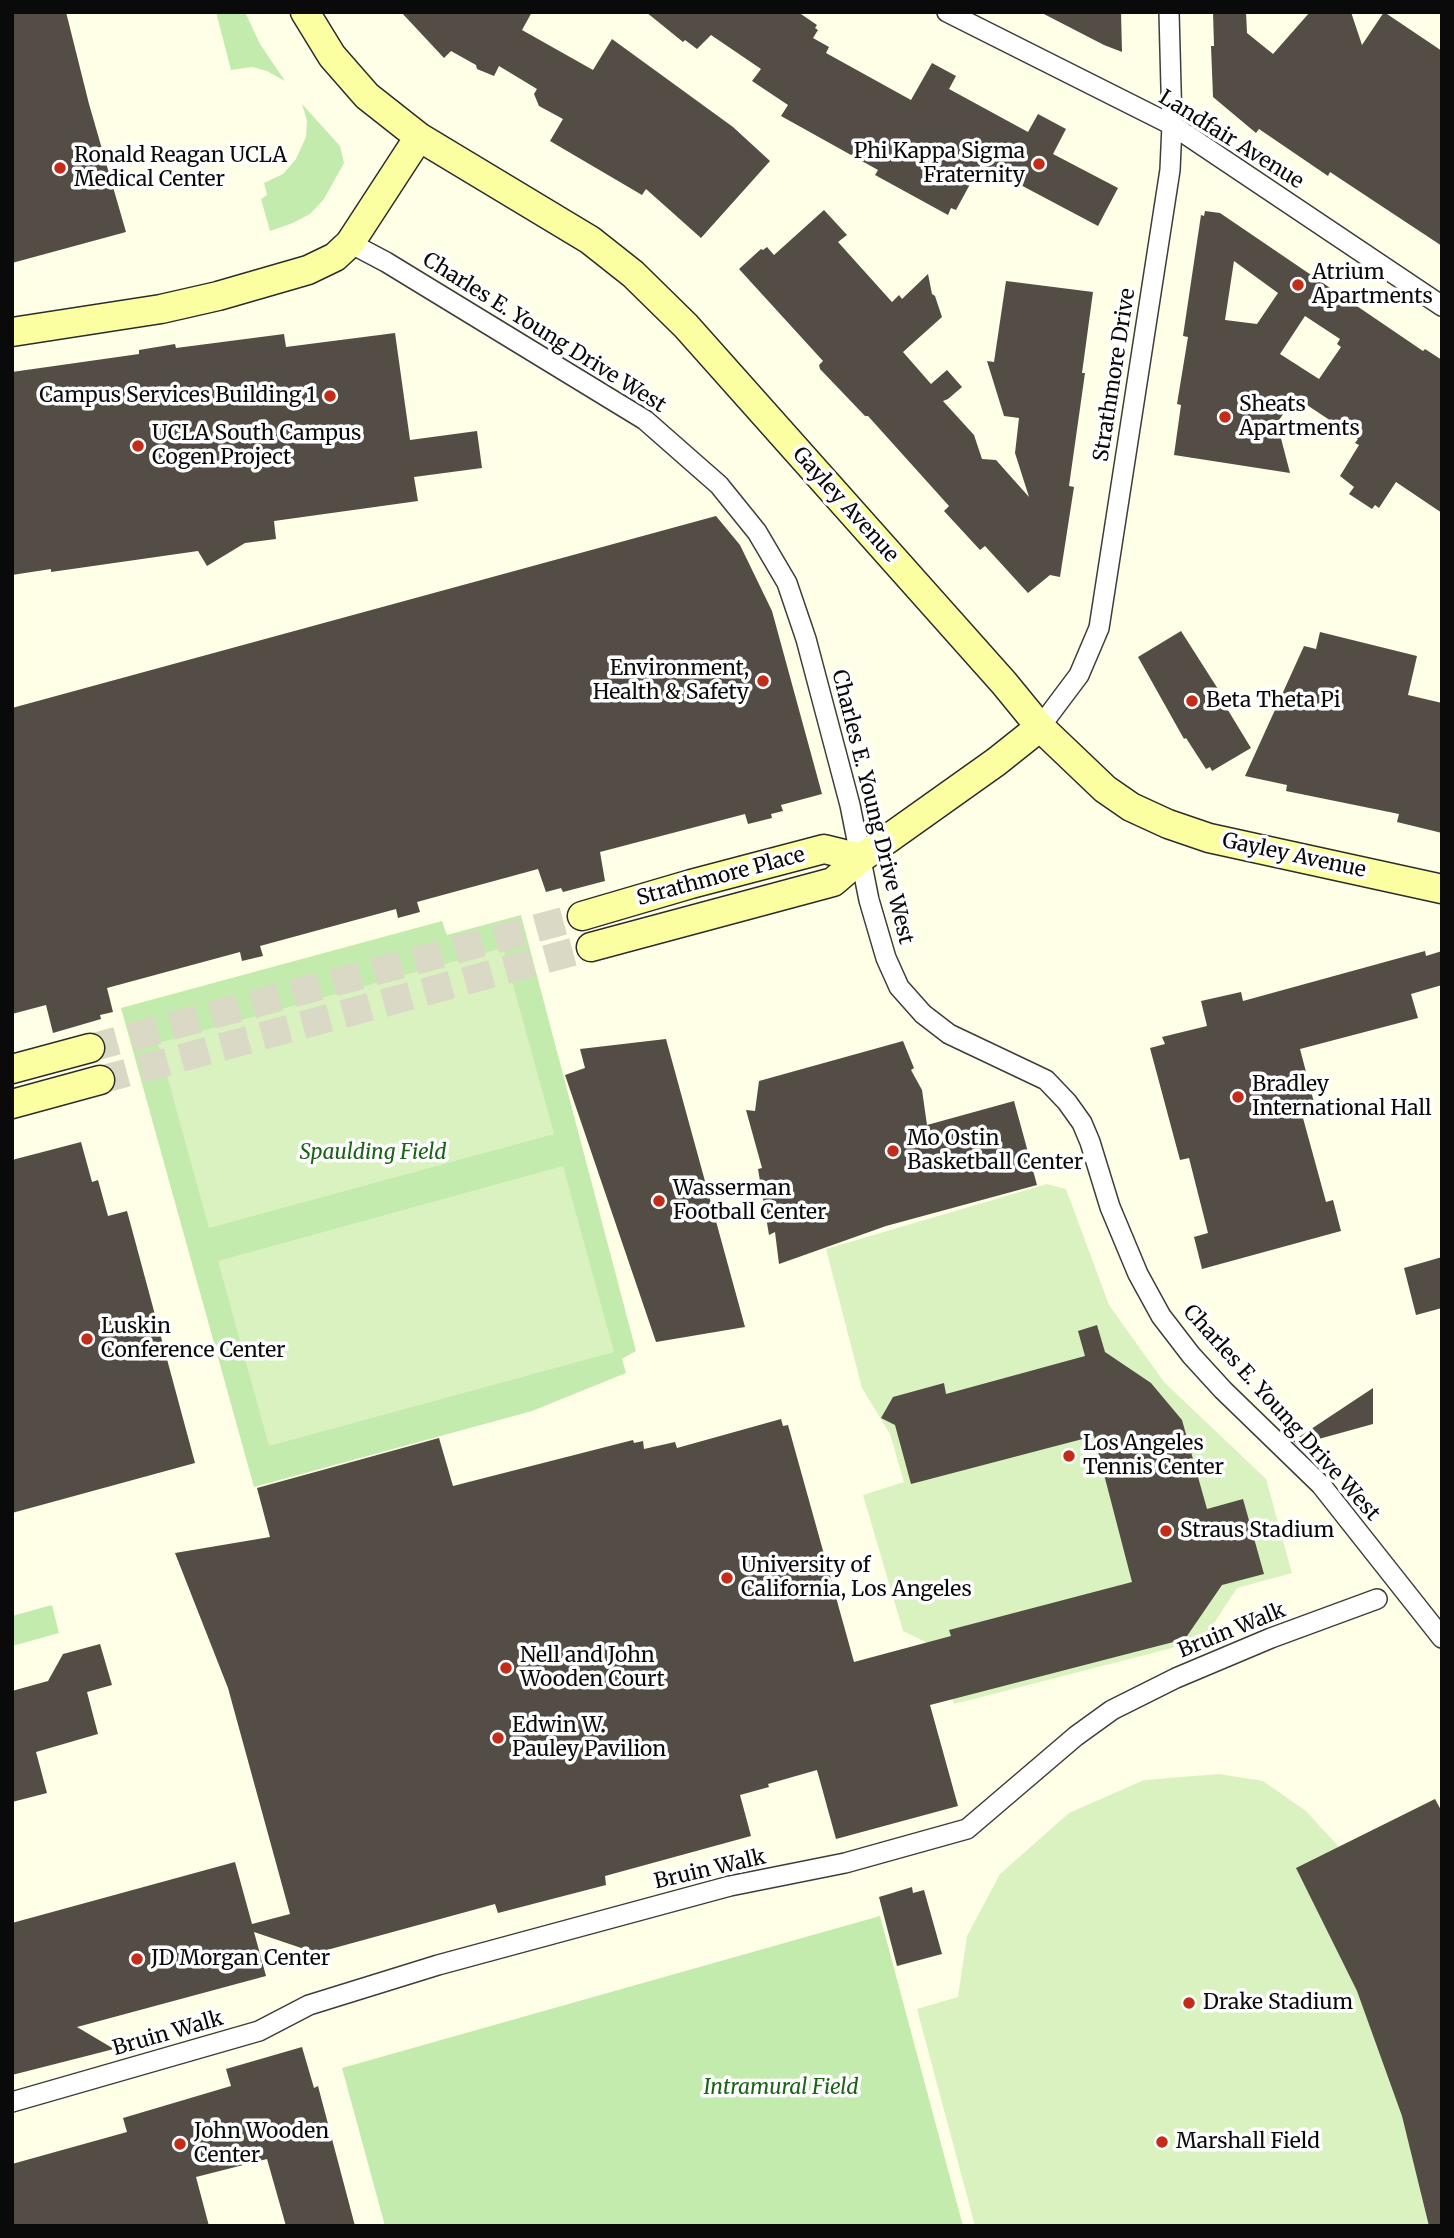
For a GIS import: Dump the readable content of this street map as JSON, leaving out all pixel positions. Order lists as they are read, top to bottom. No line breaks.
{"streets":{"street":["Landfair Avenue","Charles E. Young Drive West","Strathmore Drive","Gayley Avenue","Strathmore Place","Bruin Walk"]},"crossings":[["Landfair Avenue","Strathmore Drive"],["Charles E. Young Drive West","Strathmore Place"],["Strathmore Drive","Gayley Avenue"],["Strathmore Drive","Strathmore Place"],["Gayley Avenue","Strathmore Place"]],"parks":["Spaulding Field","Intramural Field"],"places":["Phi Kappa Sigma Fraternity","Ronald Reagan UCLA Medical Center","Atrium Apartments","Campus Services Building 1","Sheats Apartments","UCLA South Campus Cogen Project","Environment, Health & Safety","Beta Theta Pi","Bradley International Hall","Mo Ostin Basketball Center","Wasserman Football Center","Luskin Conference Center","Los Angeles Tennis Center","Straus Stadium","University of California, Los Angeles","Nell and John Wooden Court","Edwin W. Pauley Pavilion","JD Morgan Center","Drake Stadium","Marshall Field","John Wooden Center"]}
